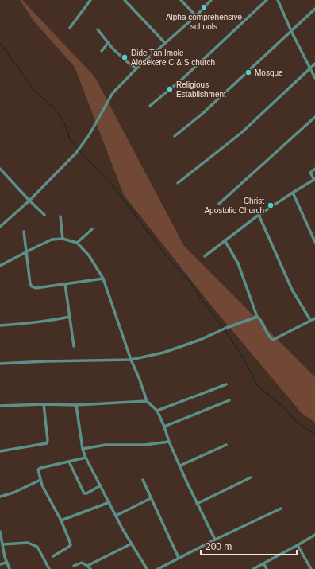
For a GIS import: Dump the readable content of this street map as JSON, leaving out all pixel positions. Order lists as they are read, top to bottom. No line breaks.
{"places":["Alpha comprehensive schools","Dide Tan Imole Alosekere C & S church","Mosque","Religious Establishment","Christ Apostolic Church"],"scale_bar":"200 m"}
